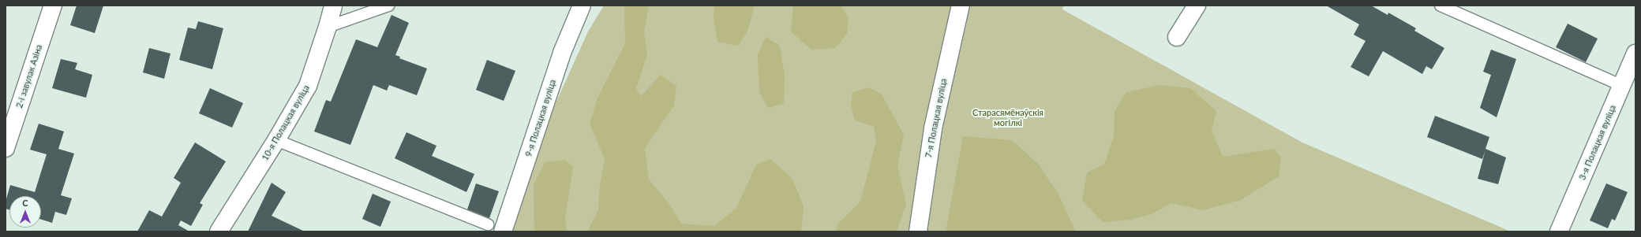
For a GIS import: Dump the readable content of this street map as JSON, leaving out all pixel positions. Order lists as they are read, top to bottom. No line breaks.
{"streets":{"street":["2-і завулак Азіна","9-я Полацкая вуліца","7-я Полацкая вуліца","10-я Полацкая вуліца","3-я Полацкая вуліца"]},"parks":["Старасямёнаўскія могілкі"],"north":"top"}
